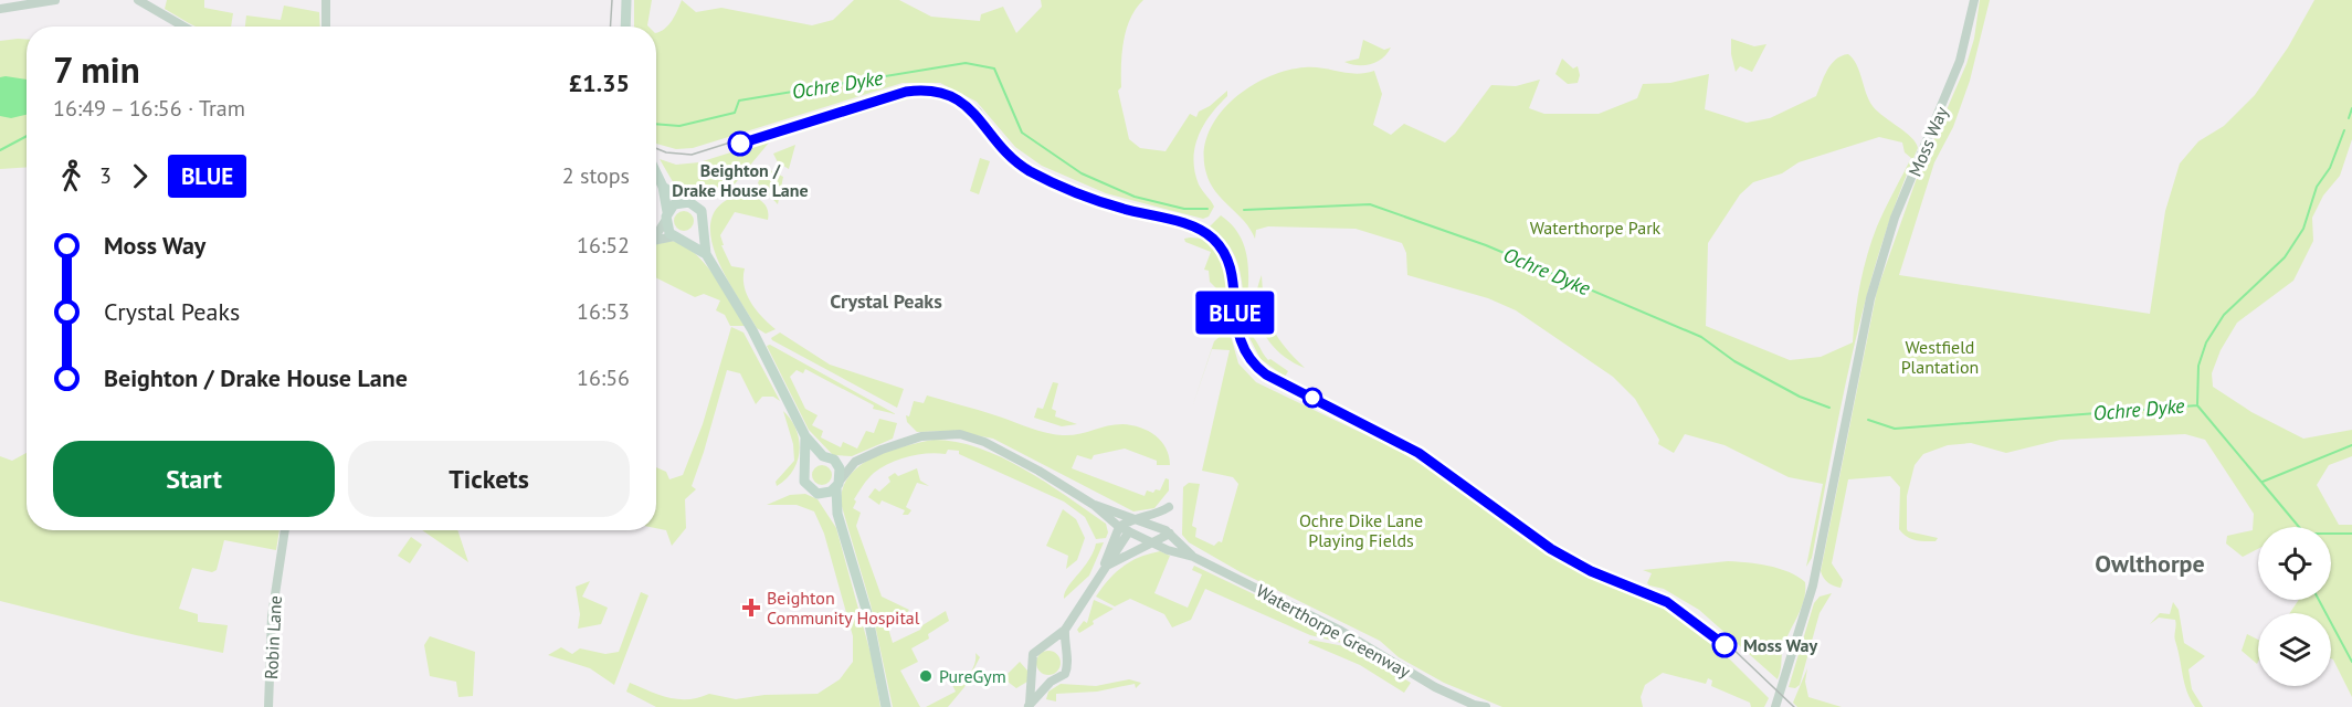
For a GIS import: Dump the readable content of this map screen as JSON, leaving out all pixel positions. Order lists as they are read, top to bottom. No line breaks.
{"streets":{"street":["Moss Way","Waterthorpe Greenway","Robin Lane"]},"districts":["Crystal Peaks","Owlthorpe"],"water":["Ochre Dyke"],"parks":["Waterthorpe Park","Westfield Plantation","Ochre Dike Lane Playing Fields"],"places":{"other":["Beighton / Drake House Lane","Moss Way","PureGym"],"health":["Beighton Community Hospital"]},"lines":["tram line BLUE"],"page":{"on_map":"BLUE","heading":["7 min","16:49 – 16:56 · Tram","£1.35"],"legs":["3","BLUE","2 stops"],"list":[{"name":"Moss Way","value":"16:52"},{"name":"Crystal Peaks","value":"16:53"},{"name":"Beighton / Drake House Lane","value":"16:56"}],"buttons":["Start","Tickets"]}}
